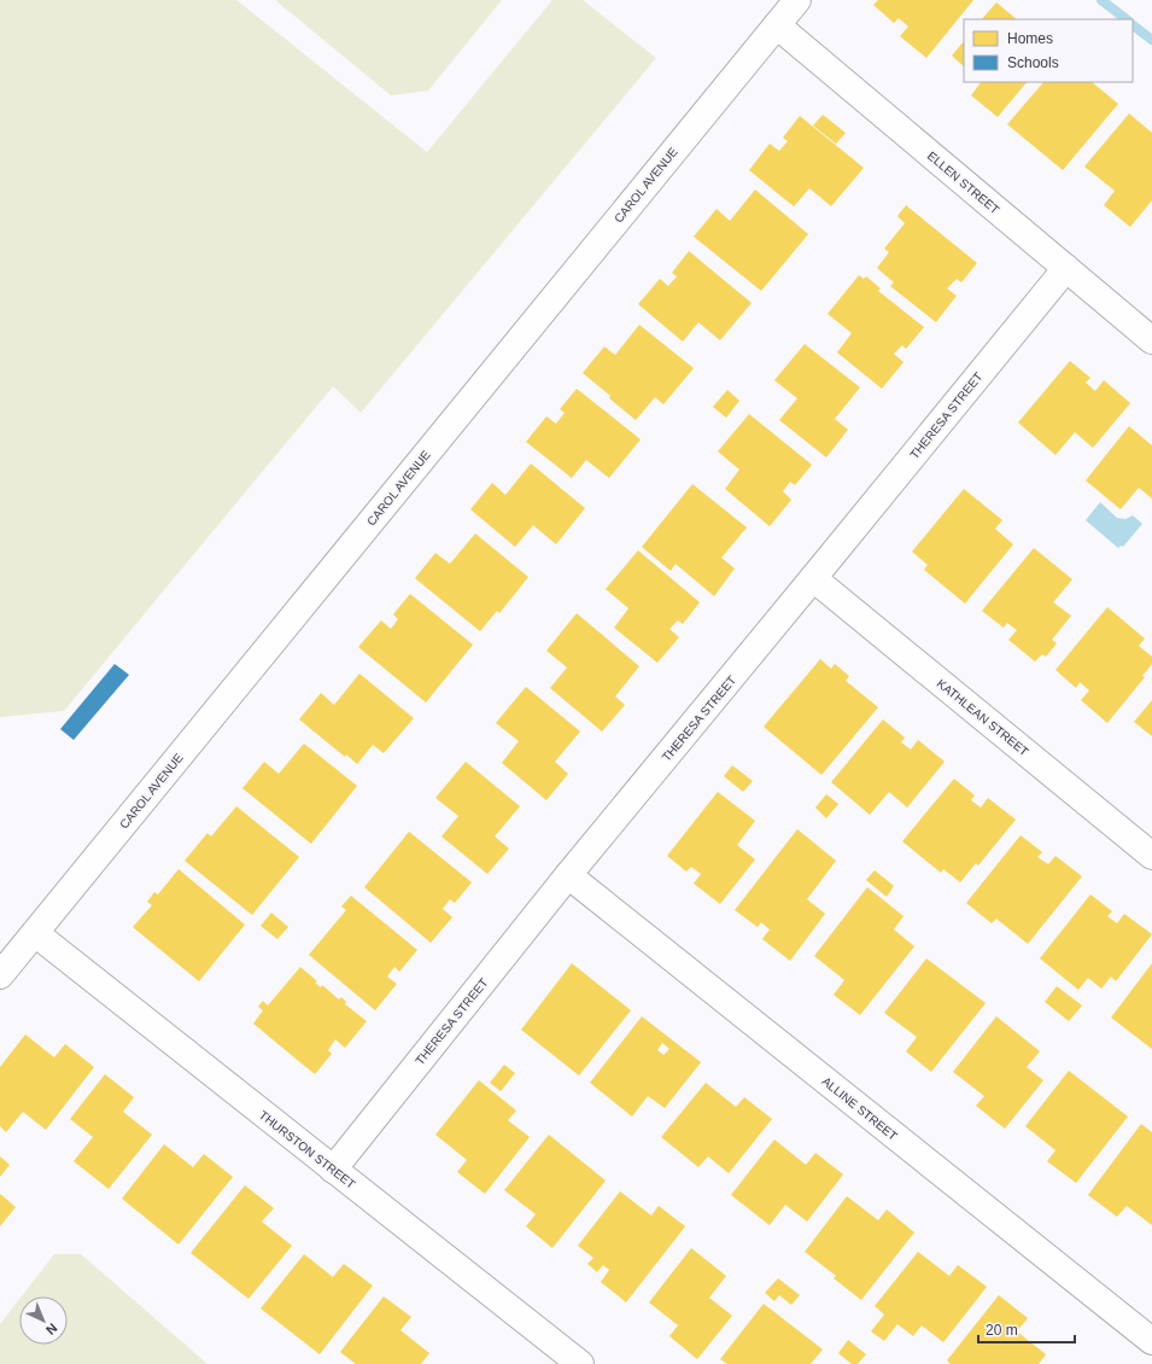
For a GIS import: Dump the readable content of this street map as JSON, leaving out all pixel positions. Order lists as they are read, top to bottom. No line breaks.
{"streets":{"street":["ELLEN STREET","CAROL AVENUE","THERESA STREET","KATHLEAN STREET","ALLINE STREET","THURSTON STREET"]},"crossings":[["ELLEN STREET","CAROL AVENUE"],["ELLEN STREET","THERESA STREET"],["CAROL AVENUE","THURSTON STREET"],["THERESA STREET","KATHLEAN STREET"],["THERESA STREET","ALLINE STREET"],["THERESA STREET","THURSTON STREET"]],"legend":["Homes","Schools"],"scale_bar":"20 m","north":"bottom right"}
